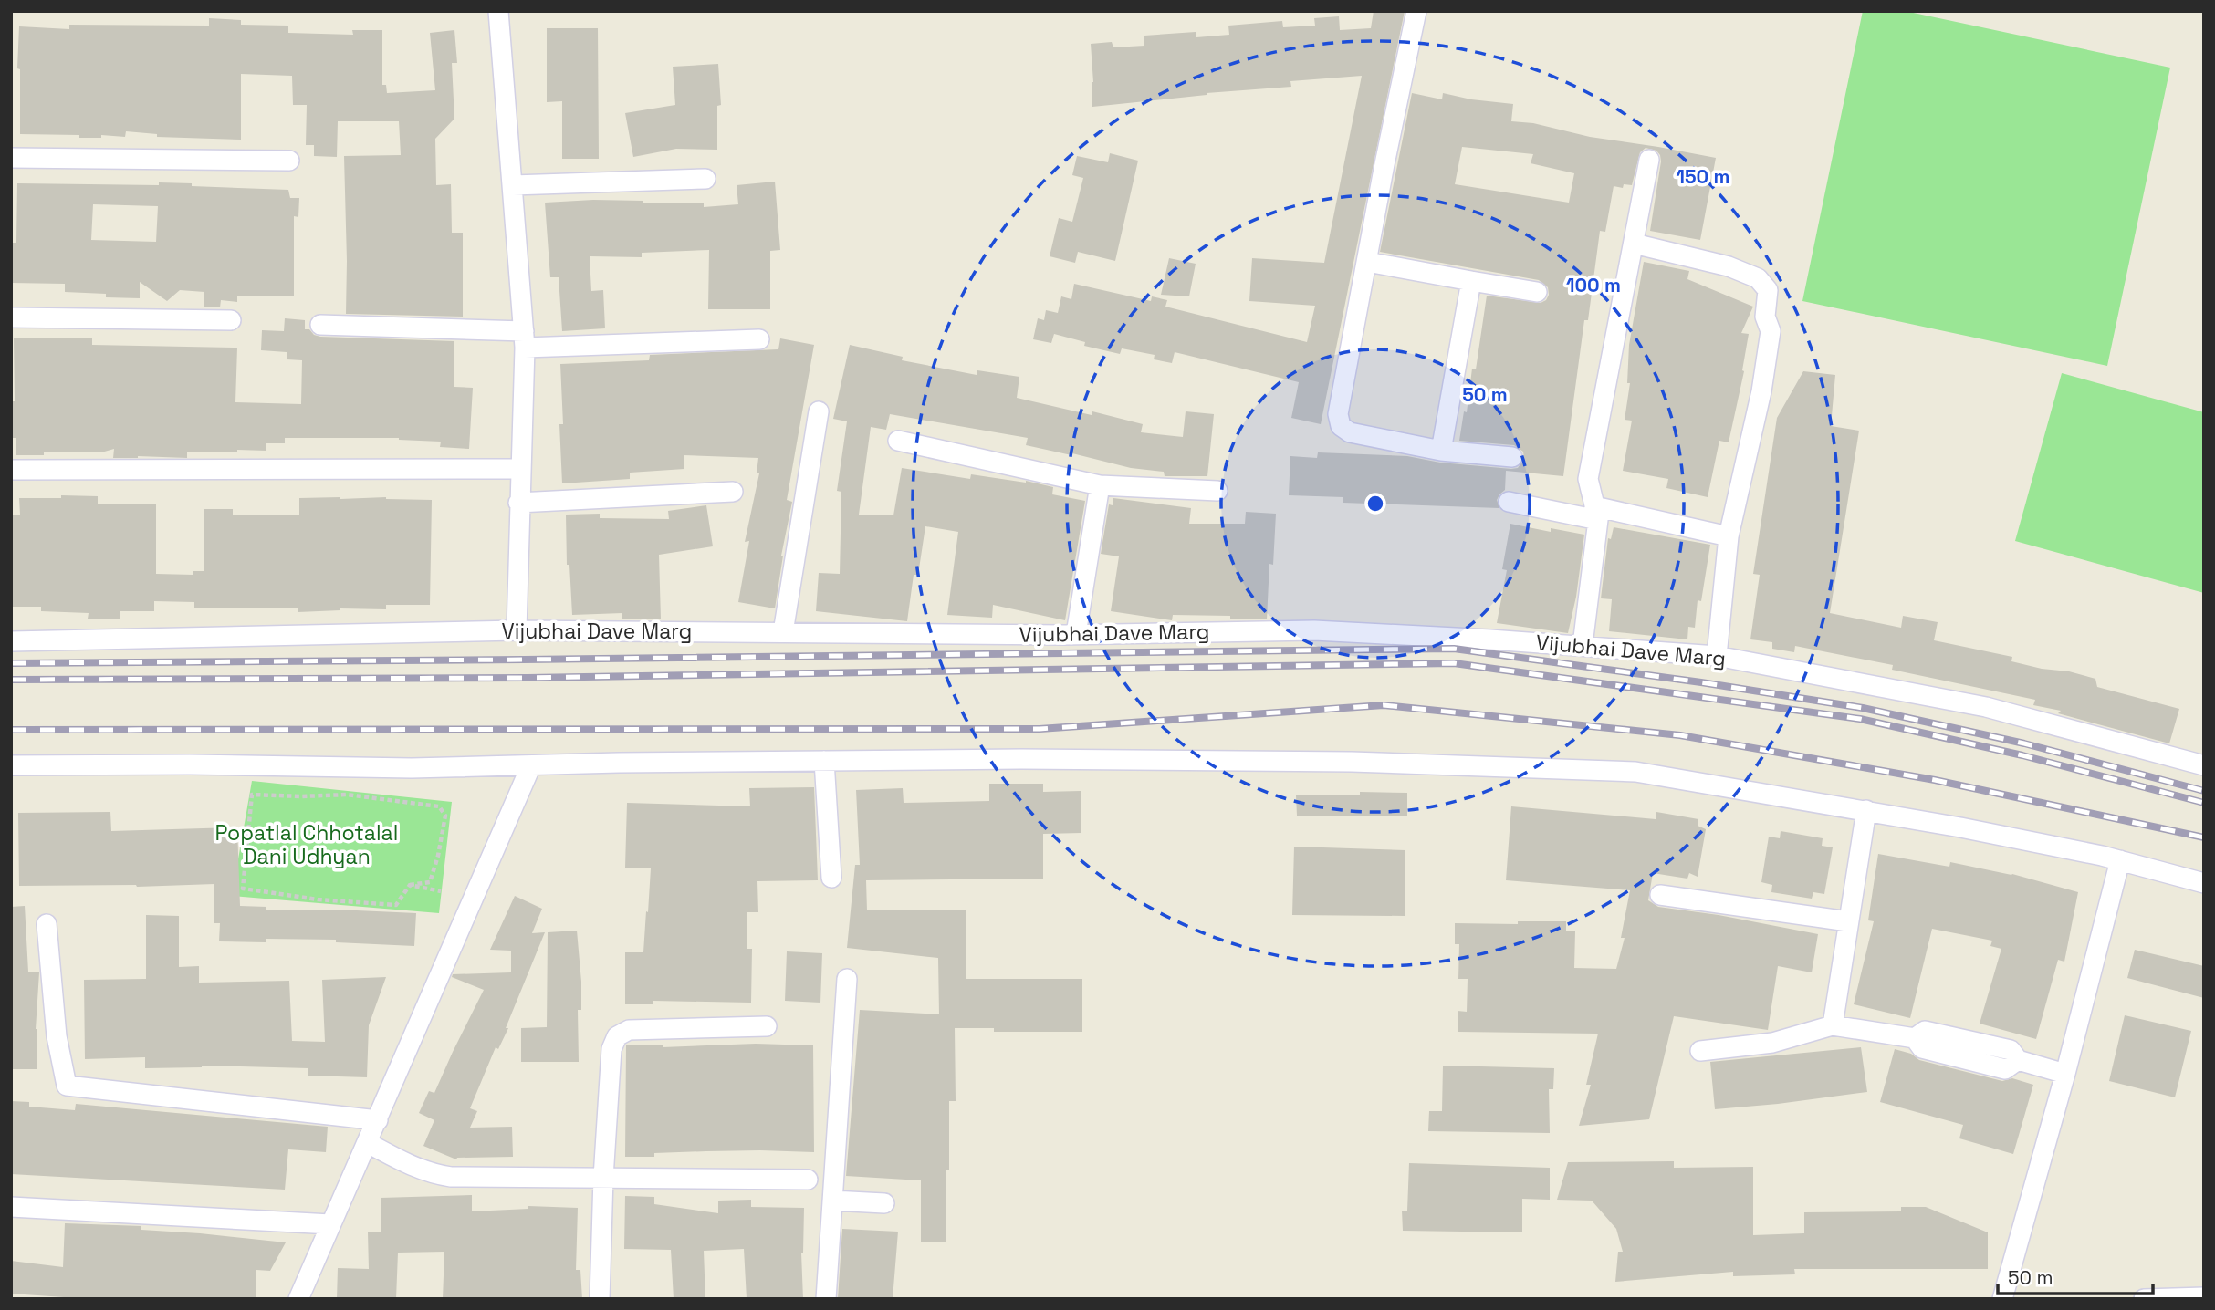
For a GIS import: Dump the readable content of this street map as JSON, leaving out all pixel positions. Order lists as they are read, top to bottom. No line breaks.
{"streets":{"street":["Vijubhai Dave Marg"]},"parks":["Popatlal Chhotalal Dani Udhyan"],"scale_bar":"50 m","rings":["150 m","100 m","50 m"]}
